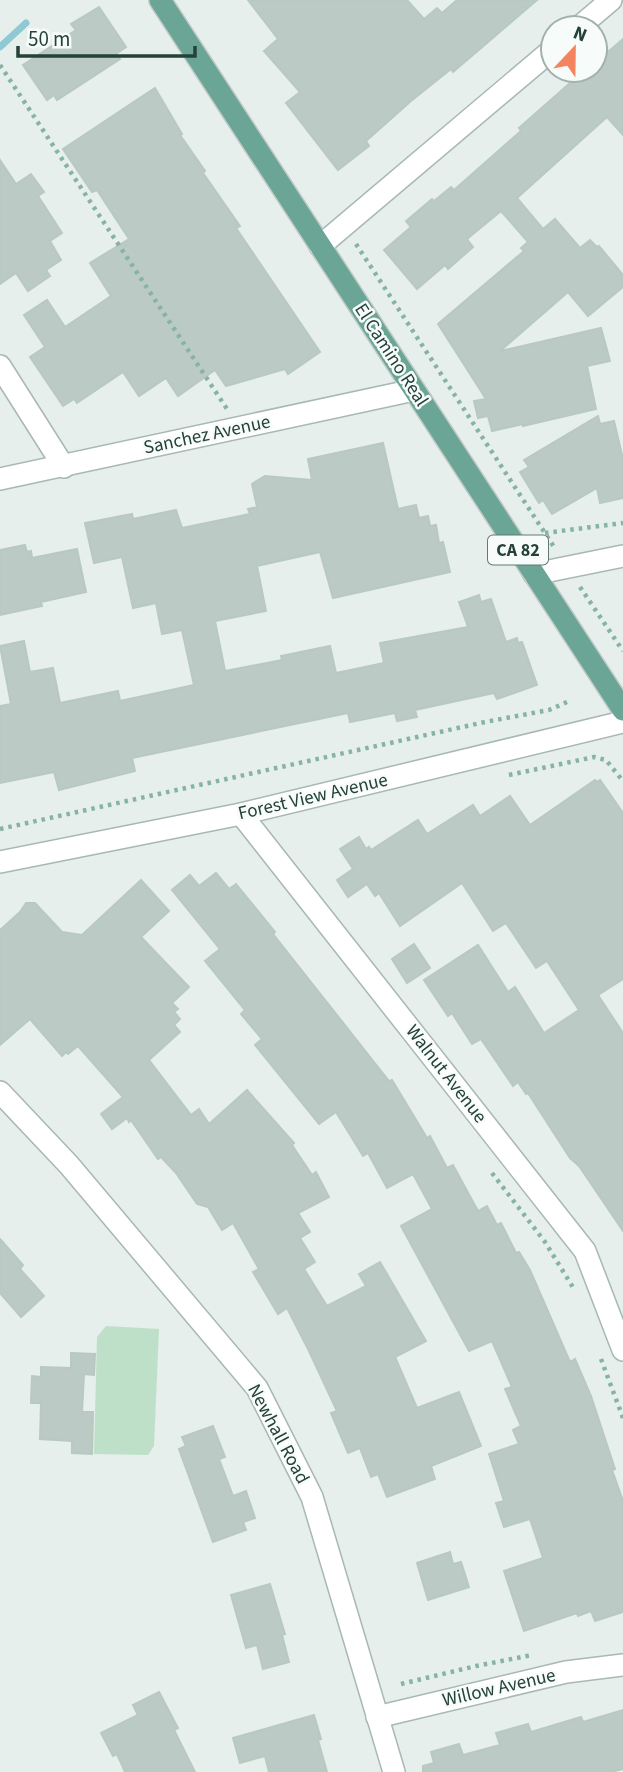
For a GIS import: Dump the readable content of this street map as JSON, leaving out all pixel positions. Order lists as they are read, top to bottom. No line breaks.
{"streets":{"main road":["El Camino Real","CA 82"],"street":["Sanchez Avenue","Forest View Avenue","Walnut Avenue","Newhall Road","Willow Avenue"]},"crossings":[["El Camino Real","Sanchez Avenue"],["Forest View Avenue","Walnut Avenue"],["Newhall Road","Willow Avenue"]],"scale_bar":"50 m","north":"top"}
